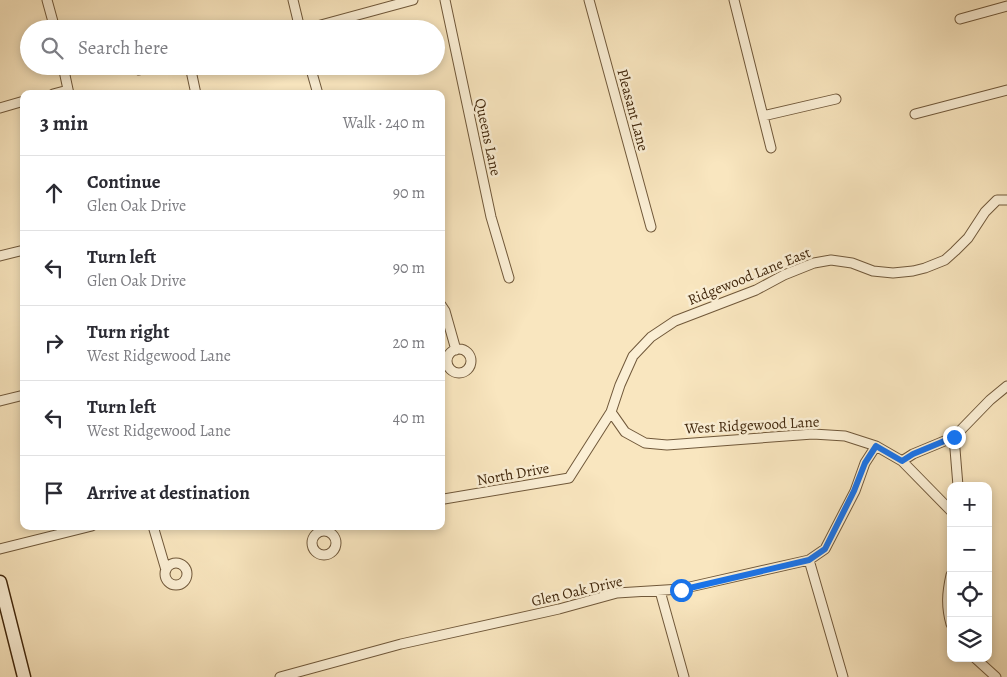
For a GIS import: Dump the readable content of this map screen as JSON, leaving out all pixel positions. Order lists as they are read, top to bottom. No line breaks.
{"streets":{"street":["Pleasant Lane","Queens Lane","Ridgewood Lane East","West Ridgewood Lane","North Drive","Glen Oak Drive"]},"crossings":[["Ridgewood Lane East","West Ridgewood Lane"],["Ridgewood Lane East","North Drive"],["West Ridgewood Lane","North Drive"],["West Ridgewood Lane","Glen Oak Drive"]],"page":{"search":"Search here","heading":["3 min","Walk · 240 m"],"list":[["Continue","Glen Oak Drive","90 m"],["Turn left","Glen Oak Drive","90 m"],["Turn right","West Ridgewood Lane","20 m"],["Turn left","West Ridgewood Lane","40 m"],"Arrive at destination"],"map_buttons":["+","−"]}}
